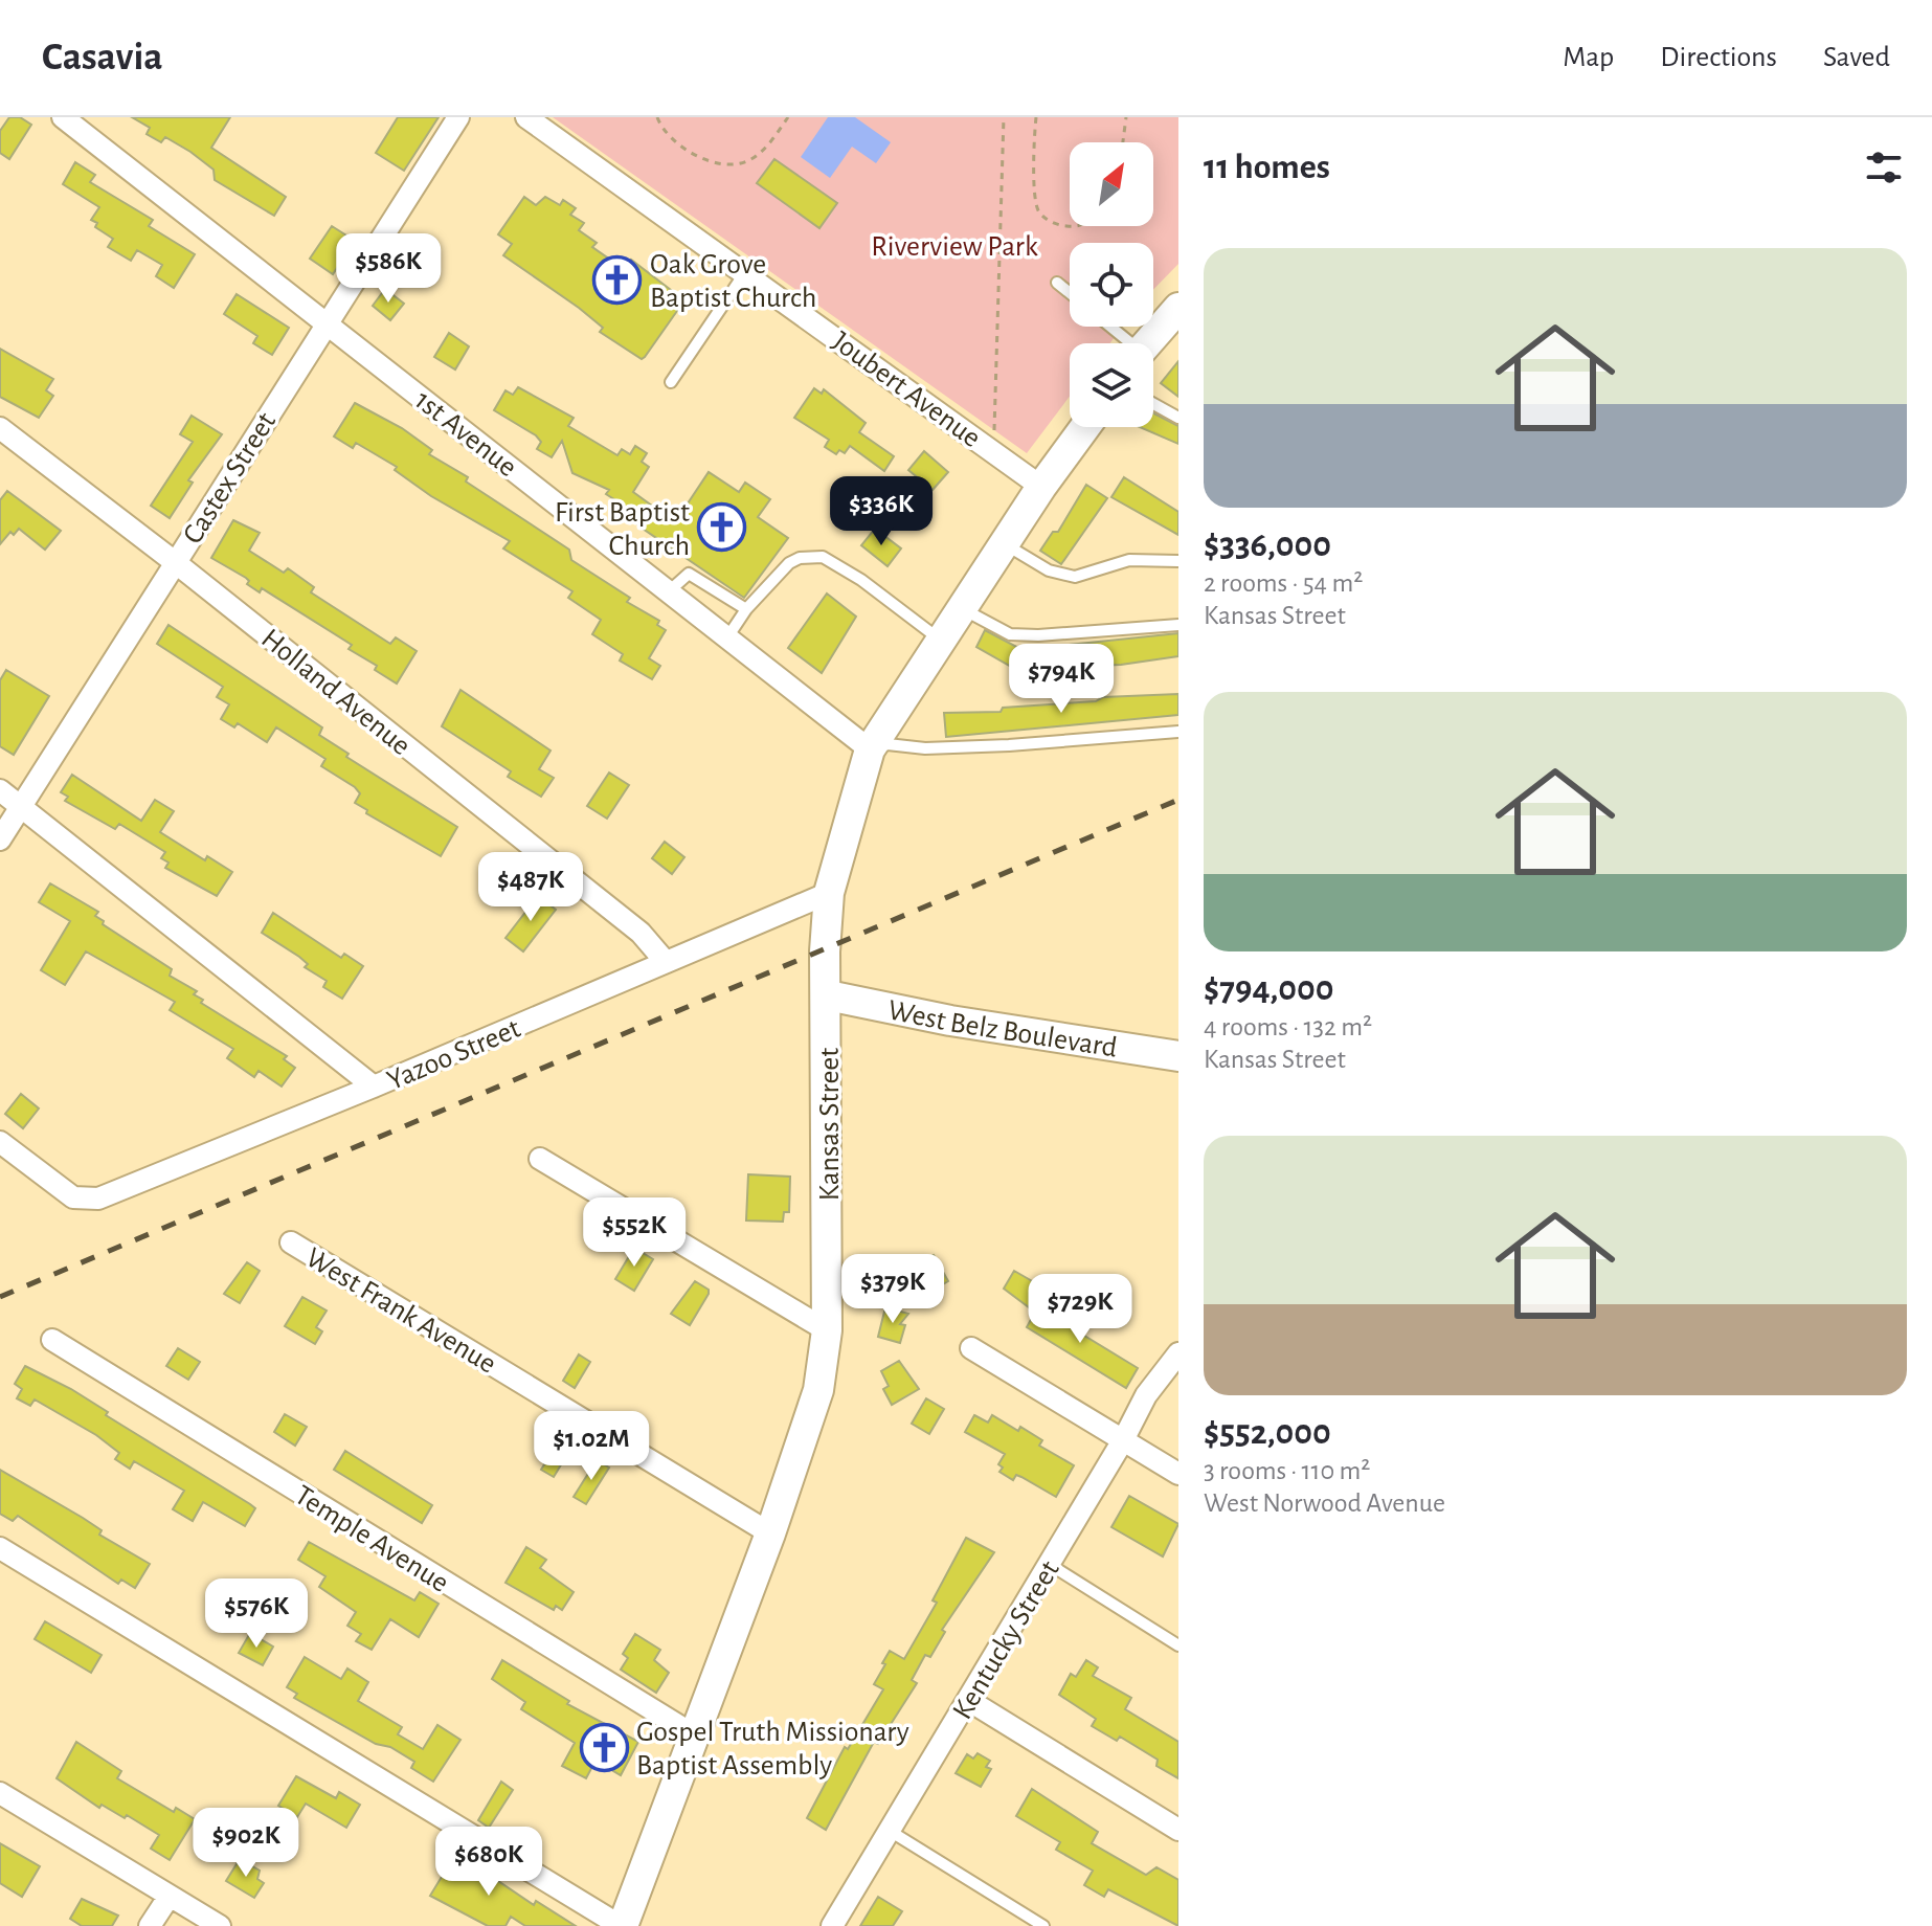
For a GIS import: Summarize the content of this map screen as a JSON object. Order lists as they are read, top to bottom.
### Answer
{
  "streets": {
    "street": [
      "Joubert Avenue",
      "1st Avenue",
      "Castex Street",
      "Holland Avenue",
      "West Belz Boulevard",
      "Yazoo Street",
      "Kansas Street",
      "West Frank Avenue",
      "Temple Avenue",
      "Kentucky Street"
    ]
  },
  "crossings": [
    ["Joubert Avenue", "Kansas Street"],
    ["1st Avenue", "Castex Street"],
    ["1st Avenue", "Kansas Street"],
    ["Castex Street", "Holland Avenue"],
    ["Holland Avenue", "Yazoo Street"],
    ["West Belz Boulevard", "Kansas Street"],
    ["Yazoo Street", "Kansas Street"],
    ["Kansas Street", "West Frank Avenue"],
    ["Kansas Street", "Temple Avenue"]
  ],
  "parks": ["Riverview Park"],
  "places": {
    "church": ["Oak Grove Baptist Church", "First Baptist Church", "Gospel Truth Missionary Baptist Assembly"]
  },
  "north": "top right",
  "page": {
    "header": "Casavia",
    "nav": ["Map", "Directions", "Saved"],
    "heading": "11 homes",
    "list": [
      {
        "name": "$336,000",
        "note": "2 rooms · 54 m² · Kansas Street"
      },
      {
        "name": "$794,000",
        "note": "4 rooms · 132 m² · Kansas Street"
      },
      {
        "name": "$552,000",
        "note": "3 rooms · 110 m² · West Norwood Avenue"
      }
    ],
    "price": [
      "$586K",
      "$336K",
      "$794K",
      "$487K",
      "$552K",
      "$379K",
      "$729K",
      "$1.02M",
      "$576K",
      "$902K",
      "$680K"
    ]
  }
}
